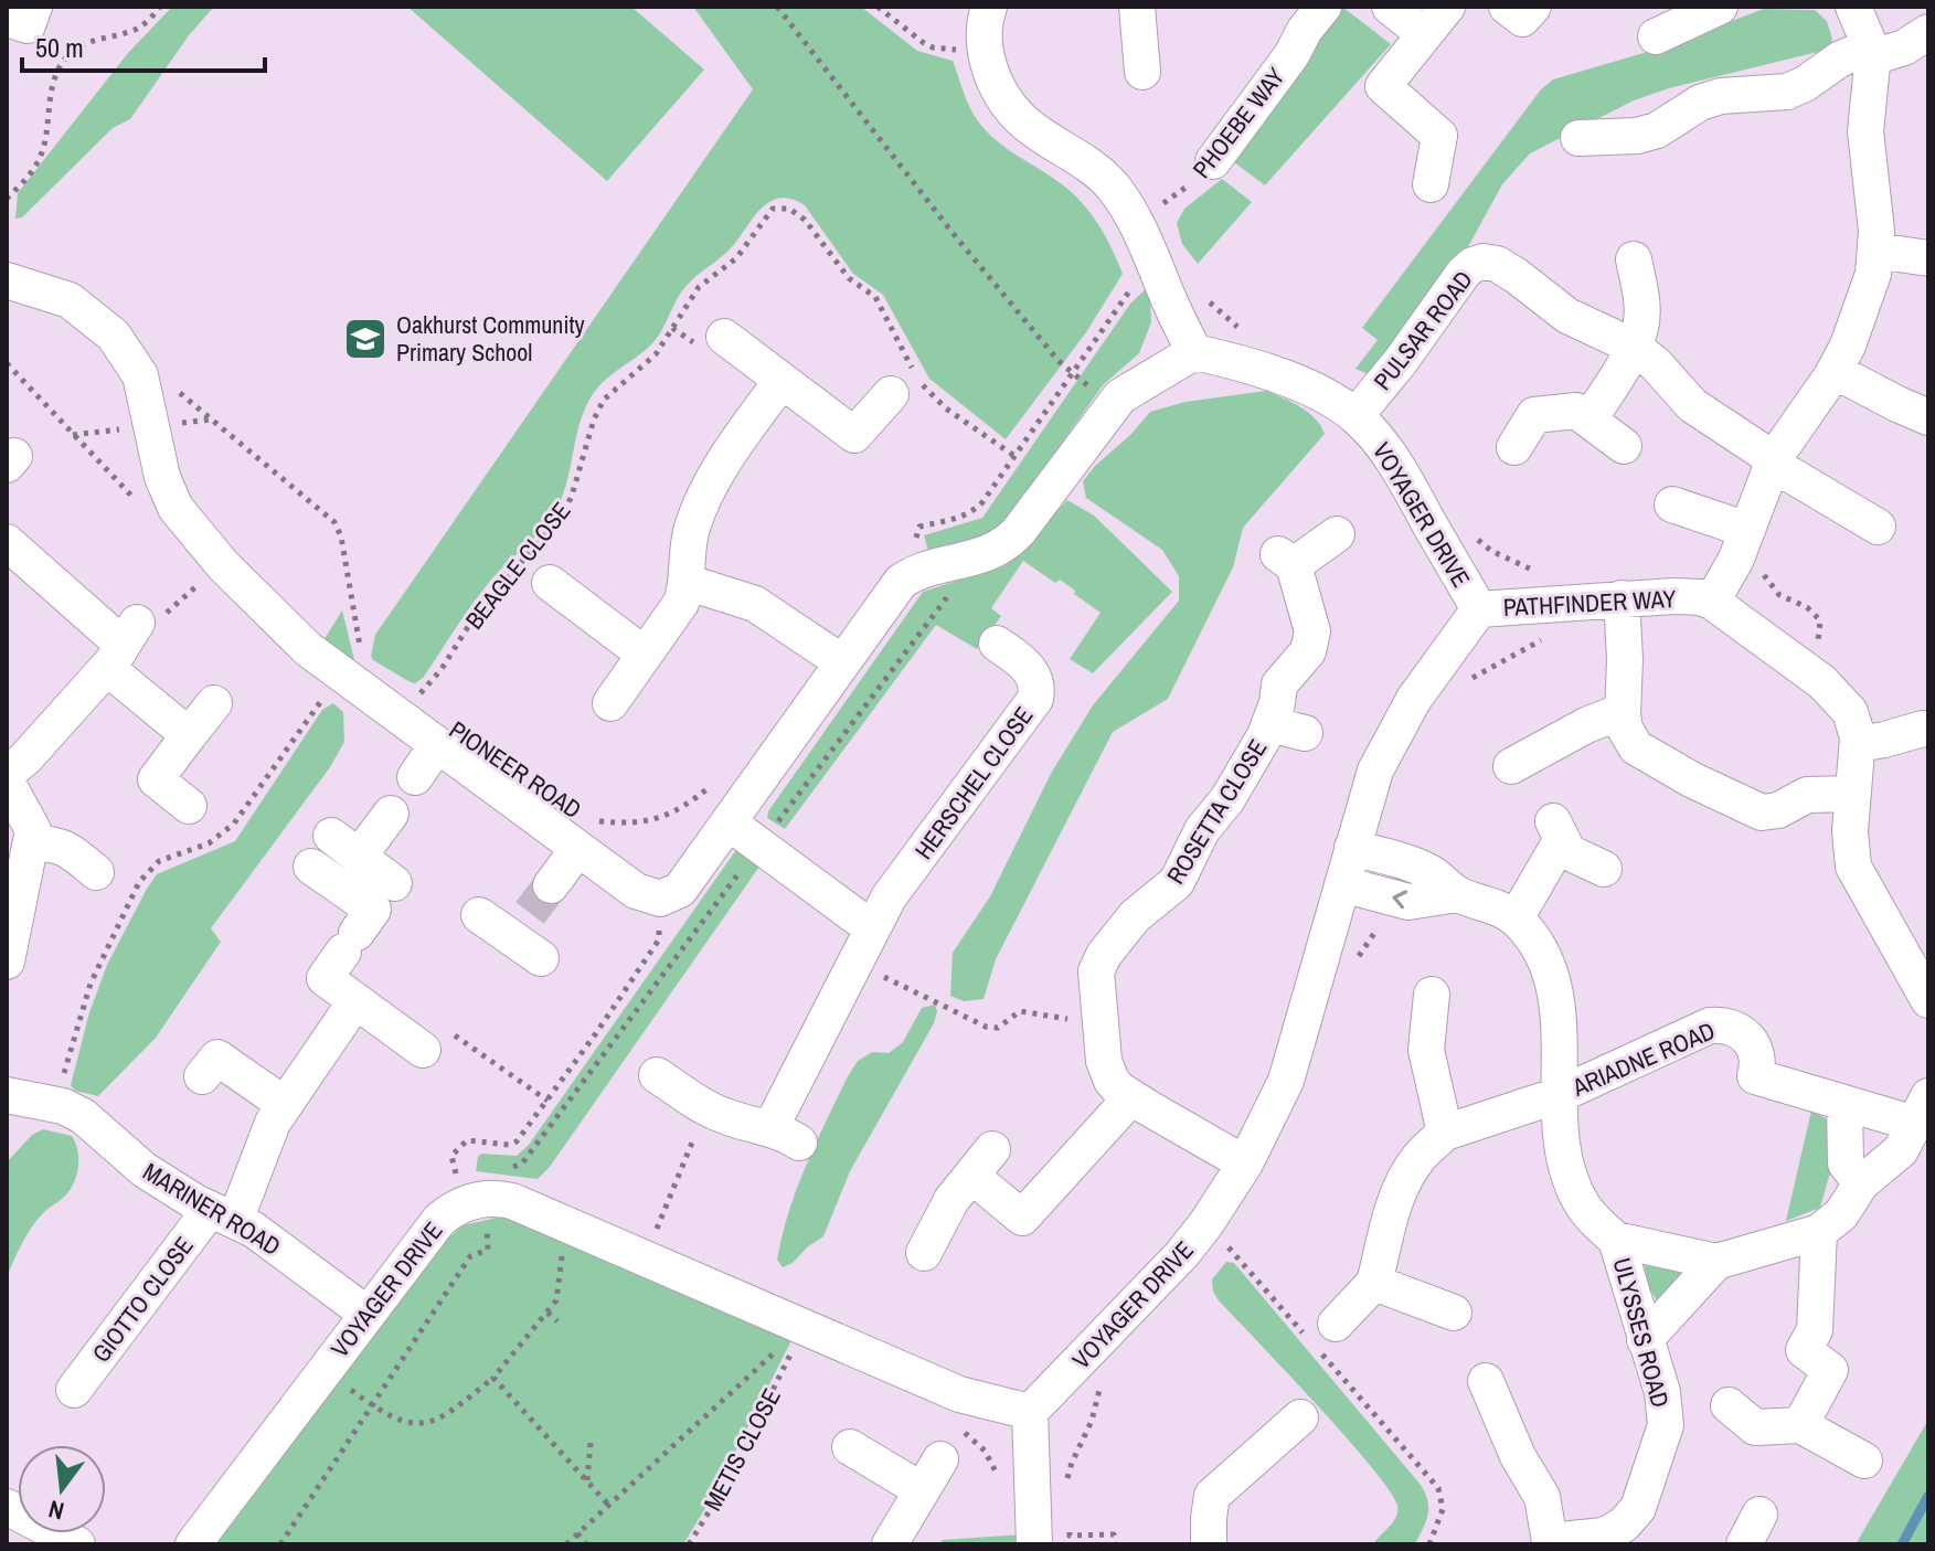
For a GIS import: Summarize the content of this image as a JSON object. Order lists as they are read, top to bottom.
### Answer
{
  "streets": {
    "street": [
      "PHOEBE WAY",
      "PULSAR ROAD",
      "VOYAGER DRIVE",
      "BEAGLE CLOSE",
      "PATHFINDER WAY",
      "PIONEER ROAD",
      "HERSCHEL CLOSE",
      "ROSETTA CLOSE",
      "ARIADNE ROAD",
      "MARINER ROAD",
      "GIOTTO CLOSE",
      "ULYSSES ROAD"
    ],
    "path": ["METIS CLOSE"]
  },
  "crossings": [
    ["PULSAR ROAD", "VOYAGER DRIVE"],
    ["PULSAR ROAD", "PATHFINDER WAY"],
    ["VOYAGER DRIVE", "PATHFINDER WAY"],
    ["VOYAGER DRIVE", "ROSETTA CLOSE"],
    ["VOYAGER DRIVE", "MARINER ROAD"],
    ["ARIADNE ROAD", "ULYSSES ROAD"],
    ["MARINER ROAD", "GIOTTO CLOSE"]
  ],
  "places": {
    "school or university": ["Oakhurst Community Primary School"]
  },
  "scale_bar": "50 m",
  "north": "bottom"
}
